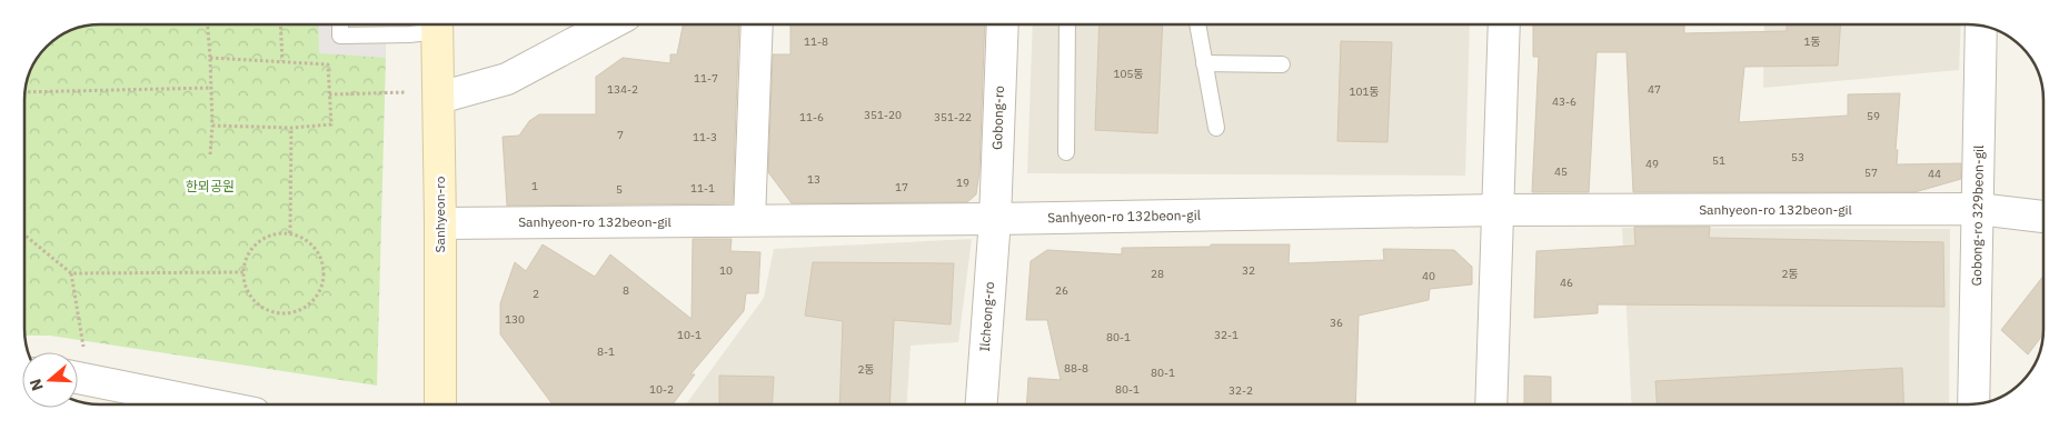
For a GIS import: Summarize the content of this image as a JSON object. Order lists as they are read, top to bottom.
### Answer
{
  "streets": {
    "main road": ["Sanhyeon-ro"],
    "street": [
      "Gobong-ro",
      "Sanhyeon-ro 132beon-gil",
      "Gobong-ro 329beon-gil",
      "Ilcheong-ro"
    ]
  },
  "crossings": [
    ["Gobong-ro", "Sanhyeon-ro 132beon-gil"],
    ["Gobong-ro", "Ilcheong-ro"],
    ["Sanhyeon-ro 132beon-gil", "Sanhyeon-ro"],
    ["Sanhyeon-ro 132beon-gil", "Gobong-ro 329beon-gil"],
    ["Sanhyeon-ro 132beon-gil", "Ilcheong-ro"]
  ],
  "parks": ["한뫼공원"],
  "house_numbers": [
    "11-8",
    "1동",
    "105동",
    "11-7",
    "134-2",
    "47",
    "101동",
    "43-6",
    "351-20",
    "59",
    "11-6",
    "351-22",
    "7",
    "11-3",
    "53",
    "51",
    "49",
    "45",
    "57",
    "44",
    "13",
    "19",
    "1",
    "17",
    "11-1",
    "5",
    "10",
    "32",
    "28",
    "2동",
    "40",
    "46",
    "8",
    "26",
    "2",
    "130",
    "36",
    "10-1",
    "32-1",
    "80-1",
    "8-1",
    "88-8",
    "2동",
    "80-1",
    "10-2",
    "80-1",
    "32-2"
  ],
  "north": "left"
}
